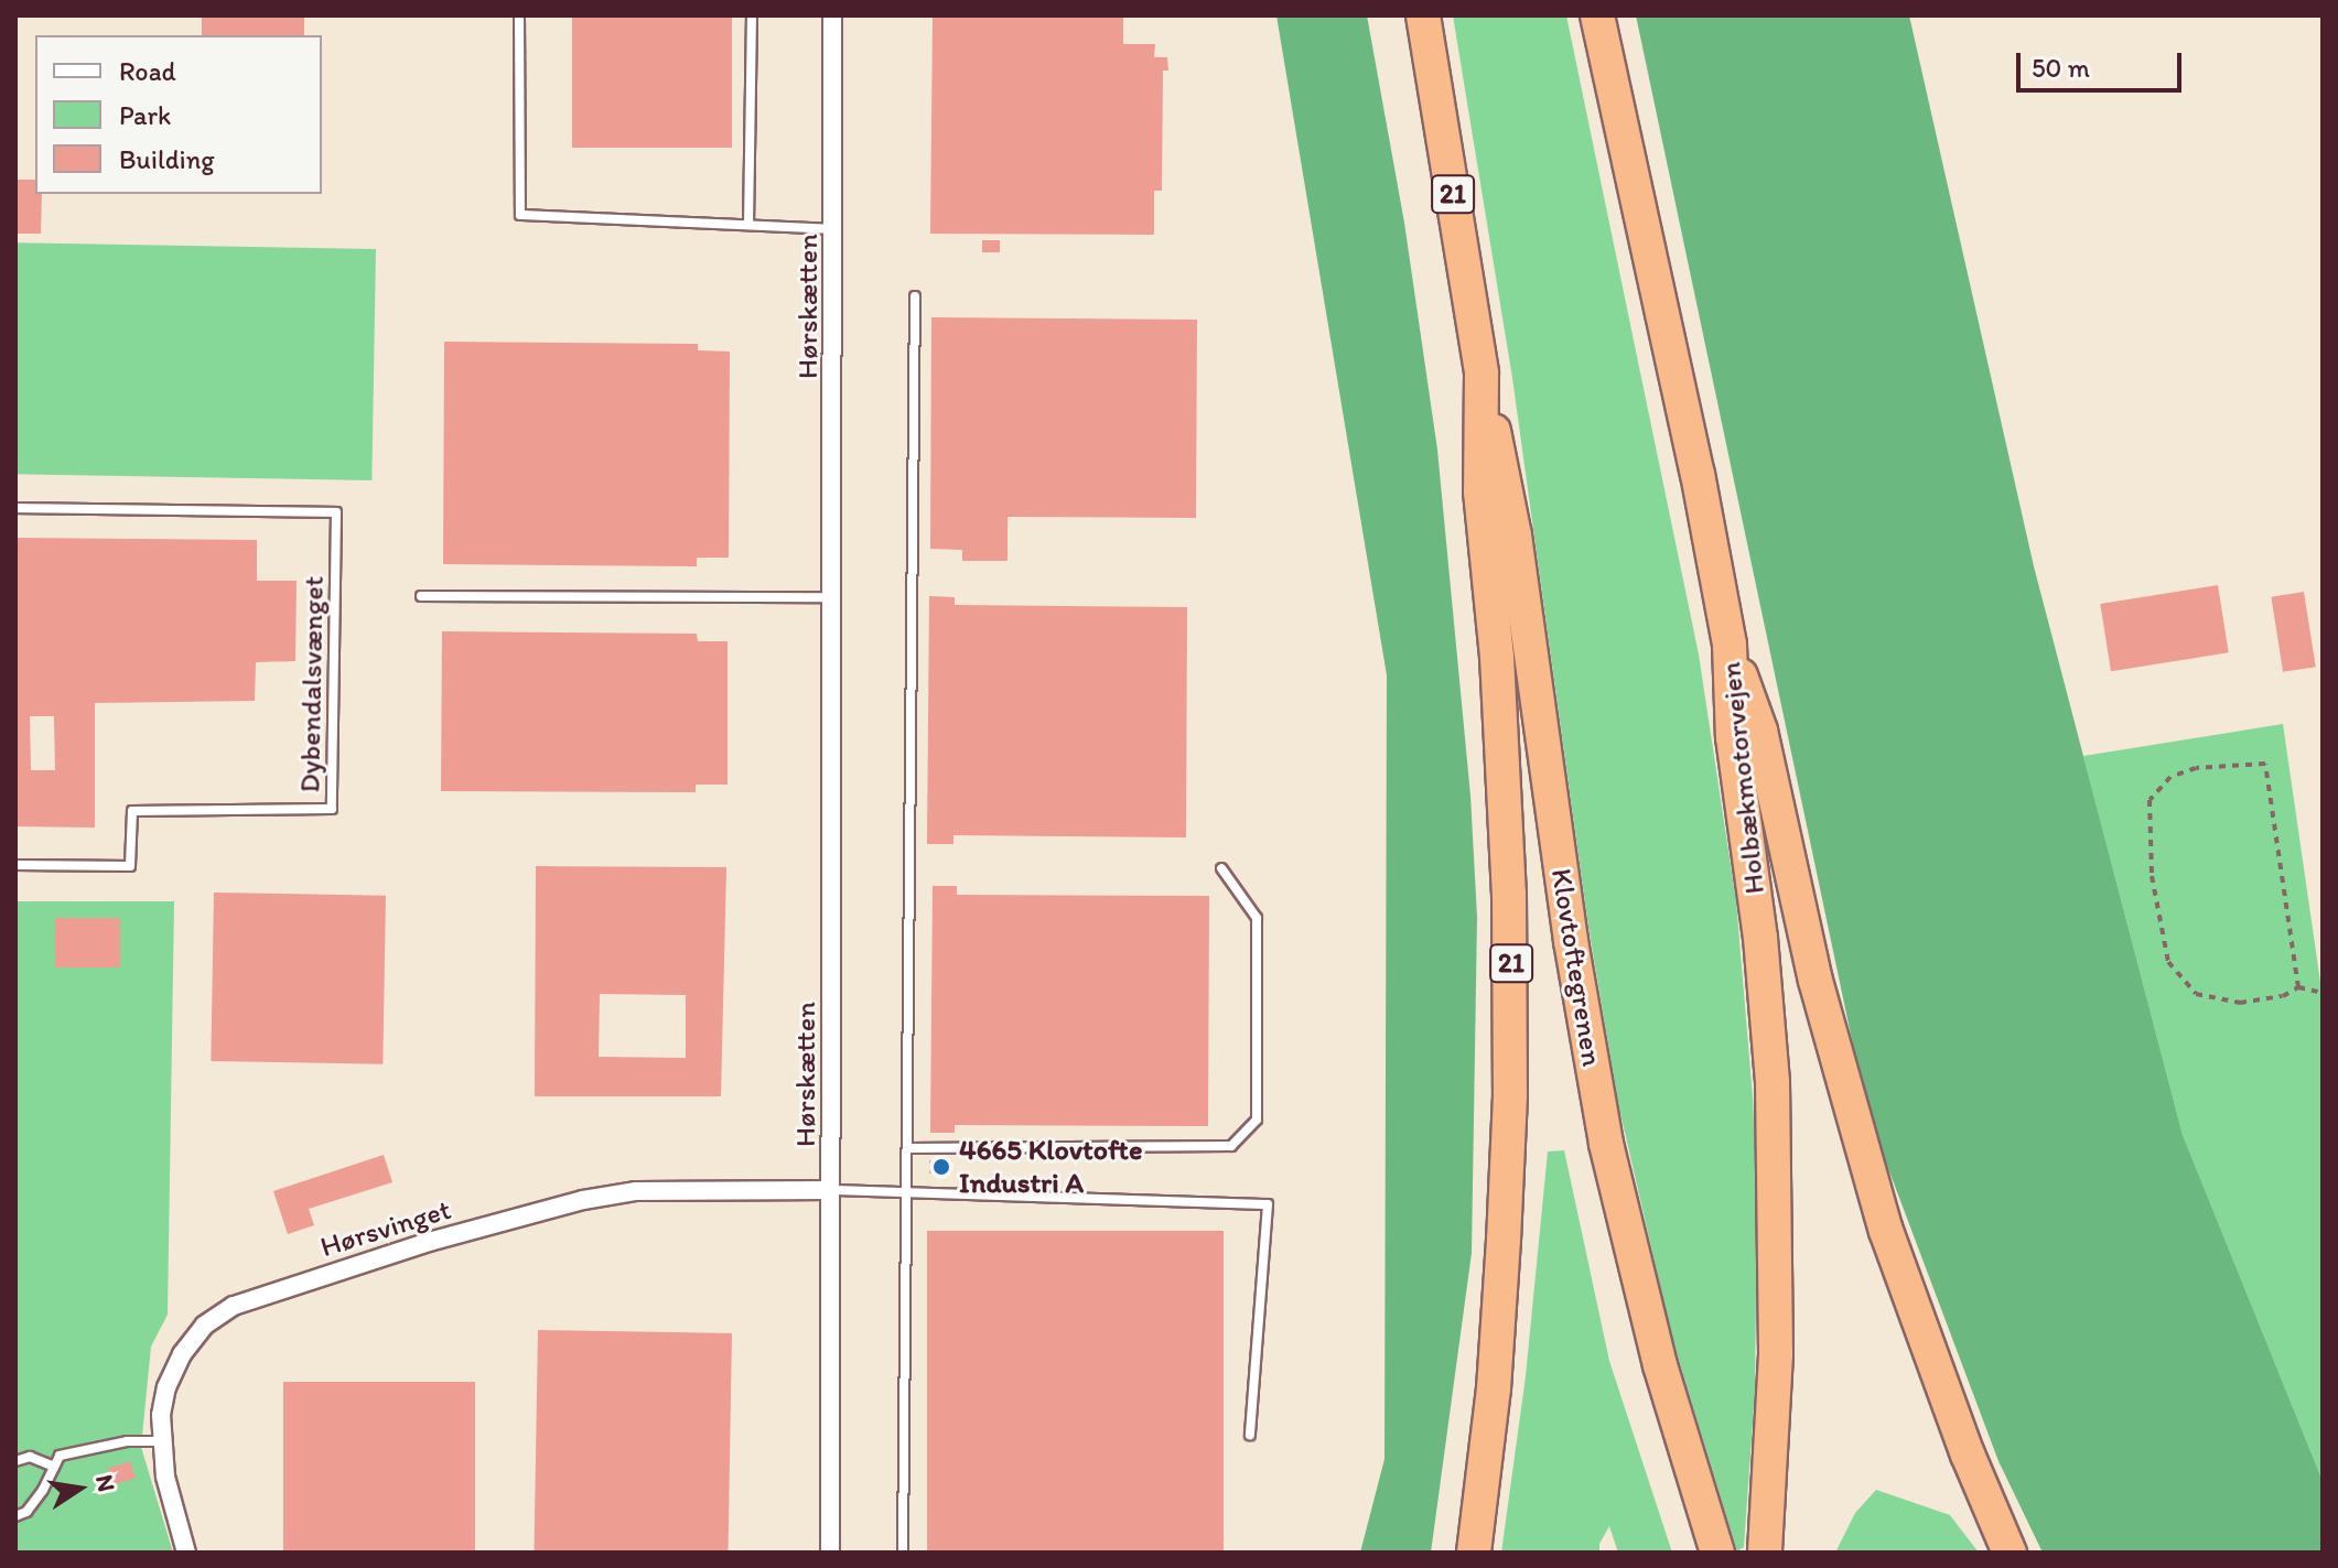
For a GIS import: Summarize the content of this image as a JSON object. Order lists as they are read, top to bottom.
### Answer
{
  "streets": {
    "highway": ["21", "Holbækmotorvejen", "Klovtoftegrenen"],
    "street": ["Hørskætten", "Hørsvinget"],
    "lane": ["Dybendalsvænget"]
  },
  "crossings": [
    ["21", "Klovtoftegrenen"],
    ["Hørskætten", "Hørsvinget"]
  ],
  "places": ["4665 Klovtofte Industri A"],
  "legend": ["Road", "Park", "Building"],
  "scale_bar": "50 m",
  "north": "right"
}
